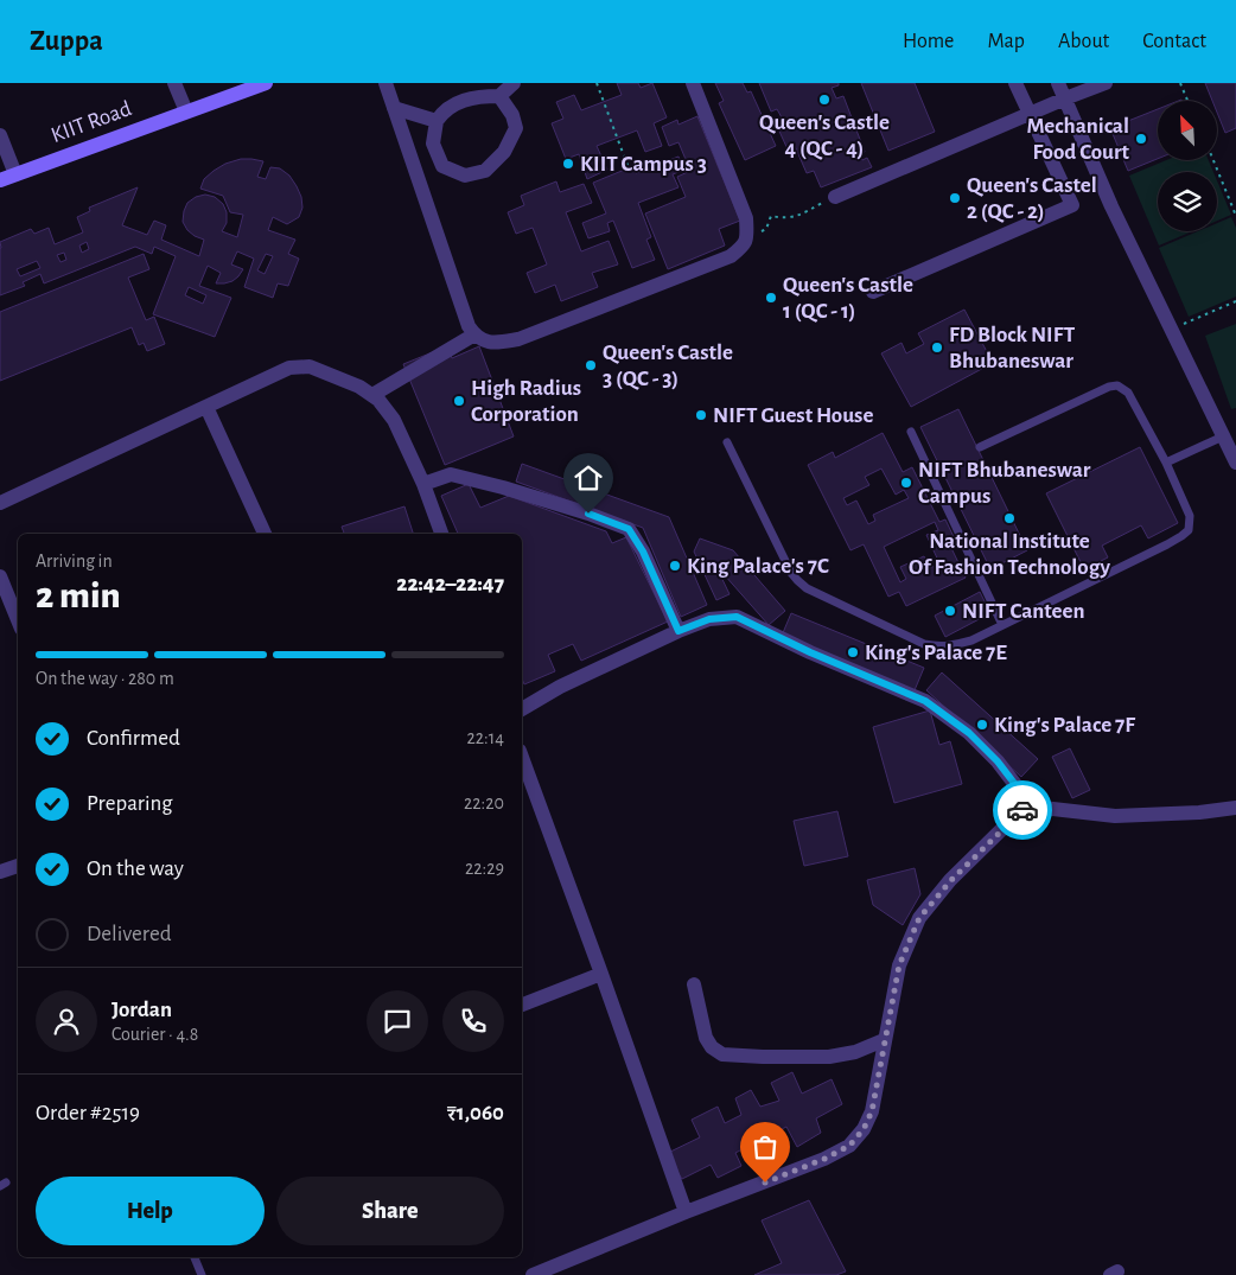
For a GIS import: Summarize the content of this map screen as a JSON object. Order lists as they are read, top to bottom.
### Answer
{
  "streets": {
    "main road": ["KIIT Road"]
  },
  "places": [
    "Queen's Castle 4 (QC - 4)",
    "Mechanical Food Court",
    "KIIT Campus 3",
    "Queen's Castel 2 (QC - 2)",
    "Queen's Castle 1 (QC - 1)",
    "FD Block NIFT Bhubaneswar",
    "Queen's Castle 3 (QC - 3)",
    "High Radius Corporation",
    "NIFT Guest House",
    "NIFT Bhubaneswar Campus",
    "National Institute Of Fashion Technology",
    "King Palace's 7C",
    "NIFT Canteen",
    "King's Palace 7E",
    "King's Palace 7F"
  ],
  "north": "top left",
  "page": {
    "header": "Zuppa",
    "nav": [
      "Home",
      "Map",
      "About",
      "Contact"
    ],
    "heading": ["2 min", "Arriving in", "22:42–22:47"],
    "panel": [
      "Jordan",
      "Courier · 4.8",
      "Order #2519",
      "₹1,060"
    ],
    "bar": "On the way · 280 m",
    "list": [
      ["Confirmed", "22:14"],
      ["Preparing", "22:20"],
      ["On the way", "22:29"],
      "Delivered"
    ],
    "buttons": ["Help", "Share"]
  }
}
